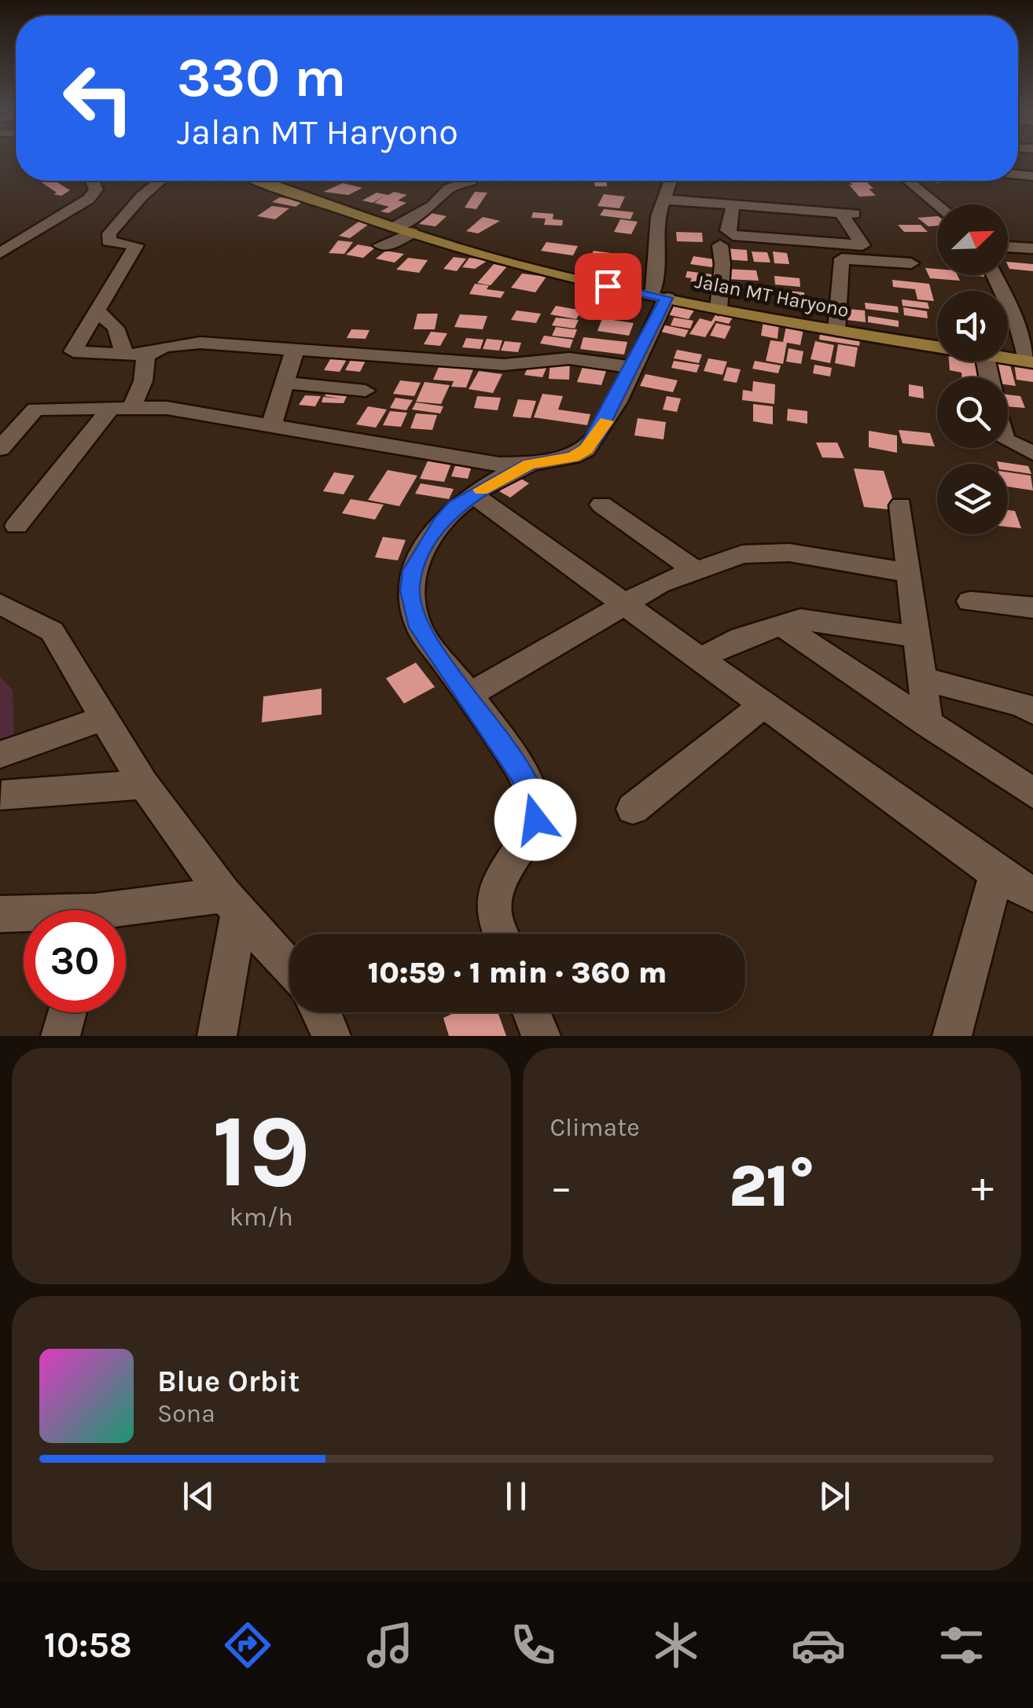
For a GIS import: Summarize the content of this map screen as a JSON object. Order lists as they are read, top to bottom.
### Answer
{
  "streets": {
    "main road": ["Jalan MT Haryono"]
  },
  "north": "top right",
  "page": {
    "turn": ["330 m", "Jalan MT Haryono"],
    "limit": "30",
    "trip": "10:59 · 1 min · 360 m",
    "tile": [
      ["19", "km/h"],
      "Climate"
    ],
    "heat": ["−", "21°", "+"],
    "song": ["Blue Orbit", "Sona"],
    "tabs": "10:58"
  }
}
